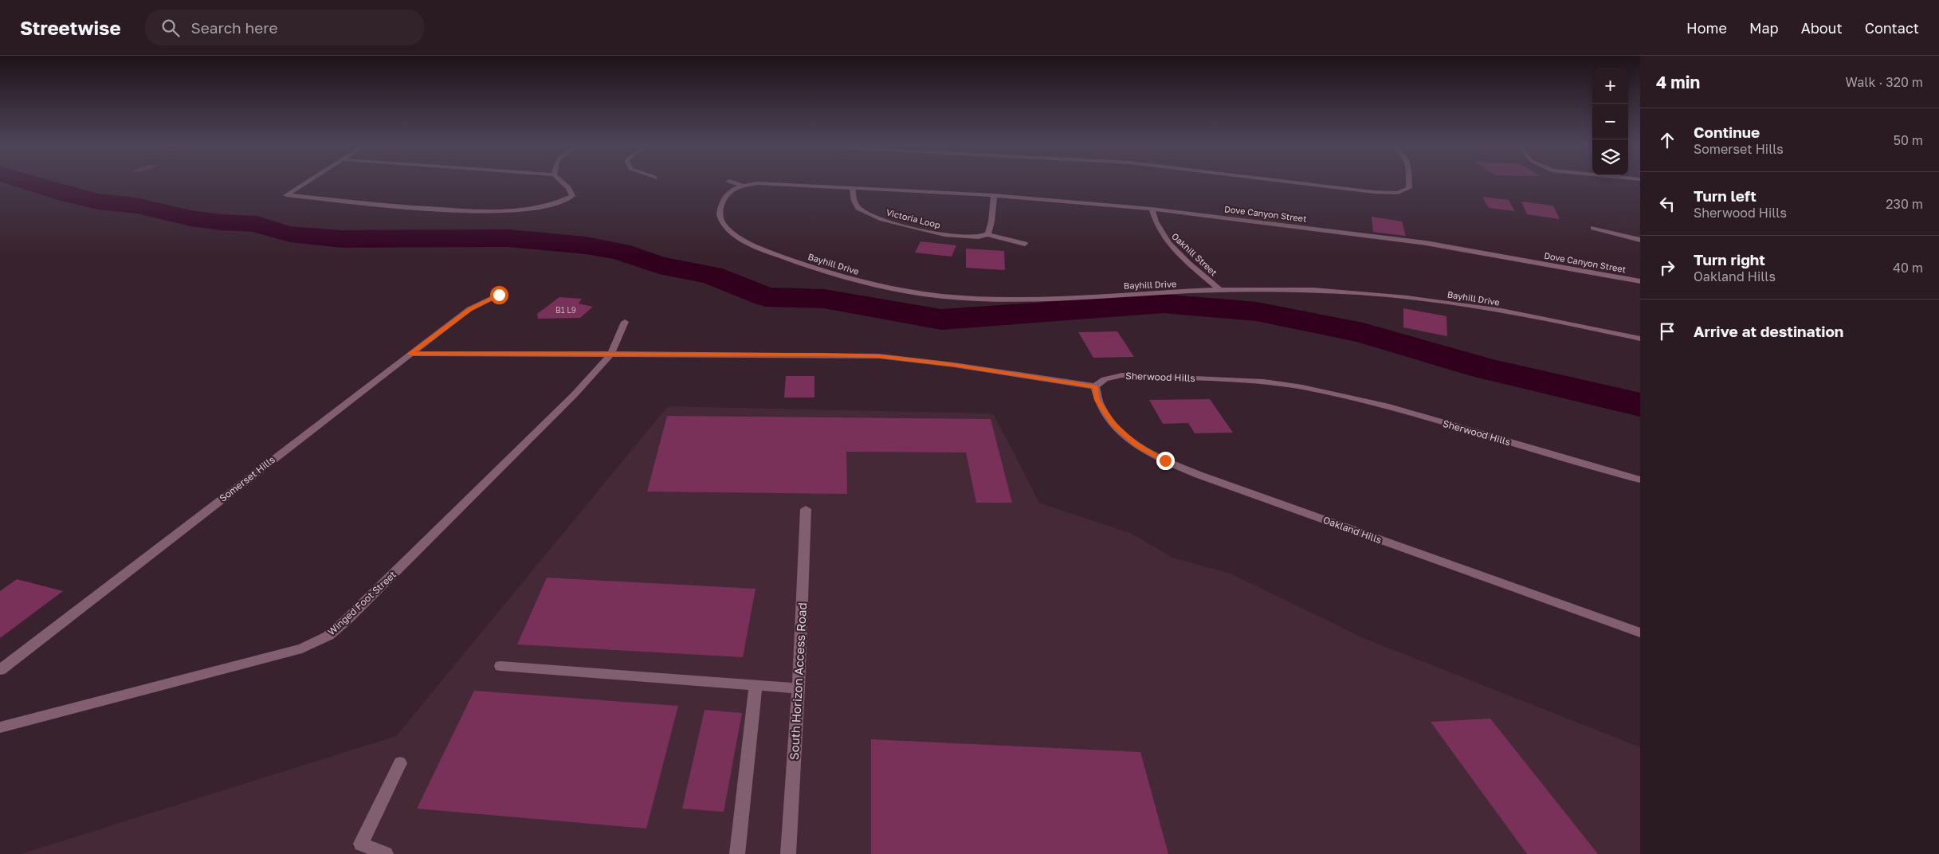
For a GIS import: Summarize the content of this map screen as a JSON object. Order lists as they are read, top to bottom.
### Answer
{
  "streets": {
    "street": [
      "Dove Canyon Street",
      "Victoria Loop",
      "Oakhill Street",
      "Bayhill Drive",
      "Sherwood Hills",
      "Somerset Hills",
      "Oakland Hills",
      "Winged Foot Street",
      "South Horizon Access Road"
    ]
  },
  "crossings": [
    ["Dove Canyon Street", "Victoria Loop"],
    ["Dove Canyon Street", "Oakhill Street"],
    ["Dove Canyon Street", "Bayhill Drive"],
    ["Oakhill Street", "Bayhill Drive"],
    ["Sherwood Hills", "Oakland Hills"]
  ],
  "house_numbers": ["B1 L9"],
  "page": {
    "header": "Streetwise",
    "search": "Search here",
    "nav": [
      "Home",
      "Map",
      "About",
      "Contact"
    ],
    "heading": ["4 min", "Walk · 320 m"],
    "map_buttons": ["+", "−"],
    "list": [
      ["Continue", "Somerset Hills", "50 m"],
      ["Turn left", "Sherwood Hills", "230 m"],
      ["Turn right", "Oakland Hills", "40 m"],
      "Arrive at destination"
    ]
  }
}
